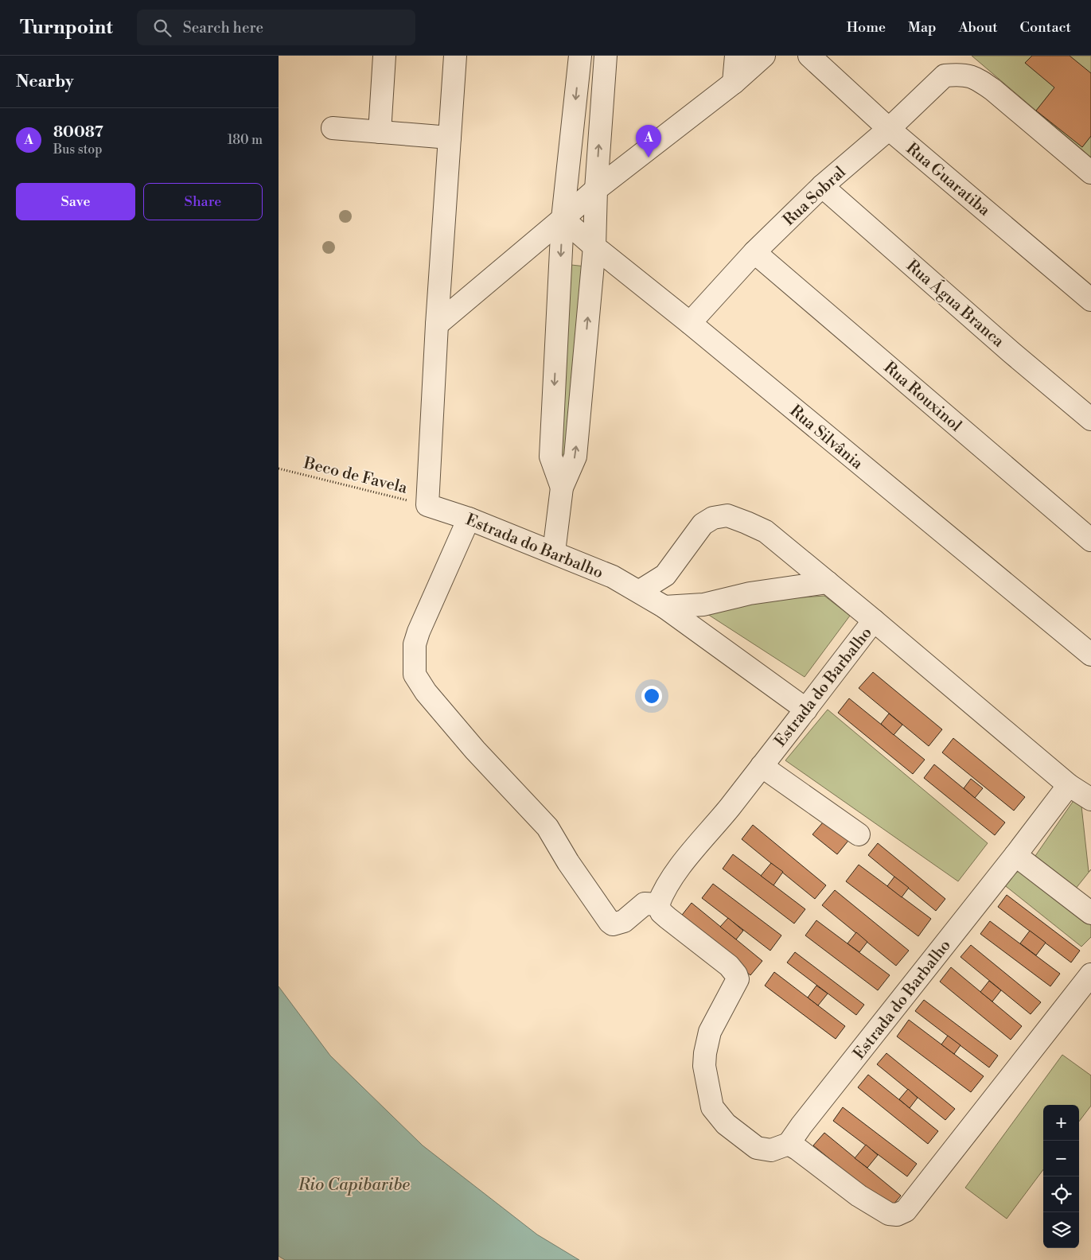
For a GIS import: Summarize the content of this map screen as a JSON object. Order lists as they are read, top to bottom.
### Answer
{
  "streets": {
    "street": [
      "Rua Guaratiba",
      "Rua Sobral",
      "Rua Água Branca",
      "Rua Rouxinol",
      "Rua Silvânia",
      "Estrada do Barbalho"
    ],
    "path": ["Beco de Favela"]
  },
  "crossings": [
    ["Rua Guaratiba", "Rua Sobral"],
    ["Rua Sobral", "Rua Água Branca"],
    ["Rua Sobral", "Rua Rouxinol"],
    ["Rua Sobral", "Rua Silvânia"],
    ["Beco de Favela", "Estrada do Barbalho"]
  ],
  "water": ["Rio Capibaribe"],
  "page": {
    "header": "Turnpoint",
    "search": "Search here",
    "nav": [
      "Home",
      "Map",
      "About",
      "Contact"
    ],
    "heading": "Nearby",
    "list": [
      {
        "mark": "A",
        "name": "80087",
        "note": "Bus stop",
        "value": "180 m"
      }
    ],
    "pins": "A",
    "buttons": ["Save", "Share"],
    "map_buttons": ["+", "−"]
  }
}
